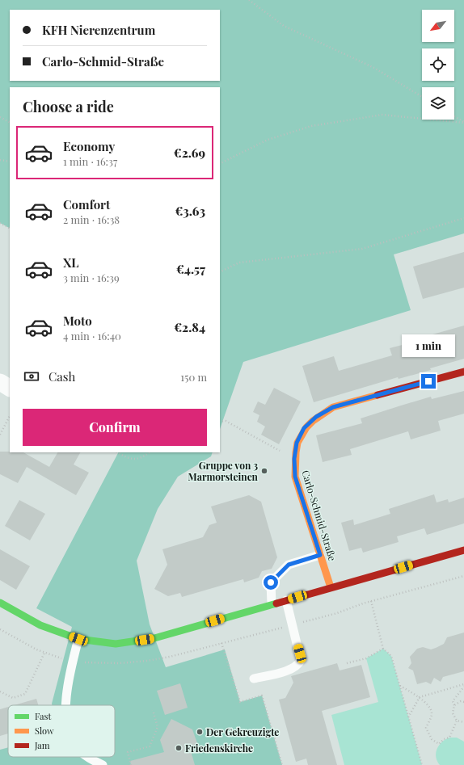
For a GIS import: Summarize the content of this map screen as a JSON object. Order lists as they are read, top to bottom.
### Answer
{
  "streets": {
    "street": ["Carlo-Schmid-Straße"]
  },
  "places": ["Gruppe von 3 Marmorsteinen", "Der Gekreuzigte", "Friedenskirche"],
  "legend": ["Fast", "Slow", "Jam"],
  "north": "bottom left",
  "page": {
    "banner": ["KFH Nierenzentrum", "Carlo-Schmid-Straße"],
    "heading": "Choose a ride",
    "list": [
      {
        "name": "Economy",
        "note": "1 min · 16:37",
        "value": "€2.69"
      },
      {
        "name": "Comfort",
        "note": "2 min · 16:38",
        "value": "€3.63"
      },
      {
        "name": "XL",
        "note": "3 min · 16:39",
        "value": "€4.57"
      },
      {
        "name": "Moto",
        "note": "4 min · 16:40",
        "value": "€2.84"
      }
    ],
    "bubble": "1 min",
    "pay": ["Cash", "150 m"],
    "buttons": "Confirm"
  }
}
